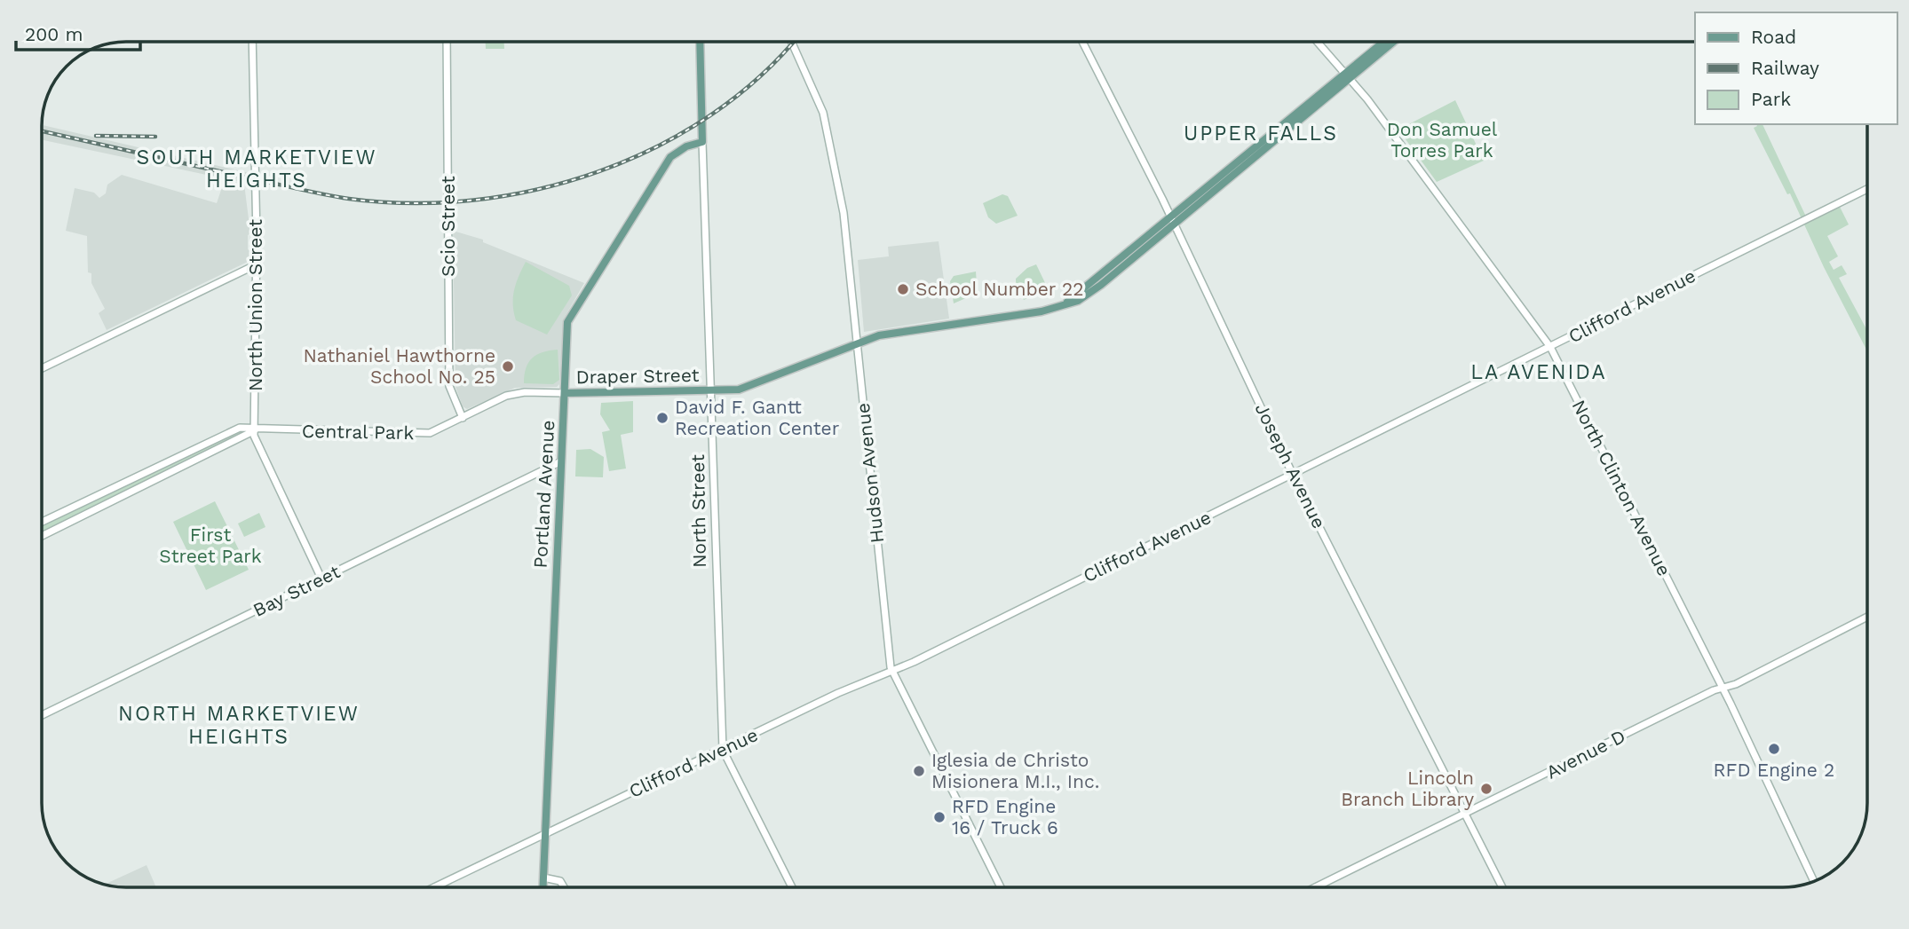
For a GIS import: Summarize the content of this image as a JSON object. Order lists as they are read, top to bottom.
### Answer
{
  "streets": {
    "main road": [
      "Scio Street",
      "North Union Street",
      "Clifford Avenue",
      "Draper Street",
      "Central Park",
      "Joseph Avenue",
      "Hudson Avenue",
      "North Clinton Avenue",
      "Portland Avenue",
      "North Street",
      "Bay Street",
      "Avenue D"
    ]
  },
  "crossings": [
    ["Scio Street", "Central Park"],
    ["North Union Street", "Central Park"],
    ["North Union Street", "Bay Street"],
    ["Clifford Avenue", "Joseph Avenue"],
    ["Clifford Avenue", "Hudson Avenue"],
    ["Clifford Avenue", "North Clinton Avenue"],
    ["Clifford Avenue", "Portland Avenue"],
    ["Clifford Avenue", "North Street"],
    ["Draper Street", "Central Park"],
    ["Draper Street", "Joseph Avenue"],
    ["Draper Street", "Hudson Avenue"],
    ["Draper Street", "Portland Avenue"],
    ["Draper Street", "North Street"],
    ["Central Park", "Portland Avenue"],
    ["Joseph Avenue", "Avenue D"],
    ["North Clinton Avenue", "Avenue D"],
    ["Portland Avenue", "North Street"],
    ["Portland Avenue", "Bay Street"]
  ],
  "districts": [
    "UPPER FALLS",
    "SOUTH MARKETVIEW HEIGHTS",
    "LA AVENIDA",
    "NORTH MARKETVIEW HEIGHTS"
  ],
  "parks": ["Don Samuel Torres Park", "First Street Park"],
  "places": [
    "School Number 22",
    "Nathaniel Hawthorne School No. 25",
    "David F. Gantt Recreation Center",
    "RFD Engine 2",
    "Iglesia de Christo Misionera M.I., Inc.",
    "Lincoln Branch Library",
    "RFD Engine 16 / Truck 6"
  ],
  "legend": ["Road", "Railway", "Park"],
  "scale_bar": "200 m"
}
